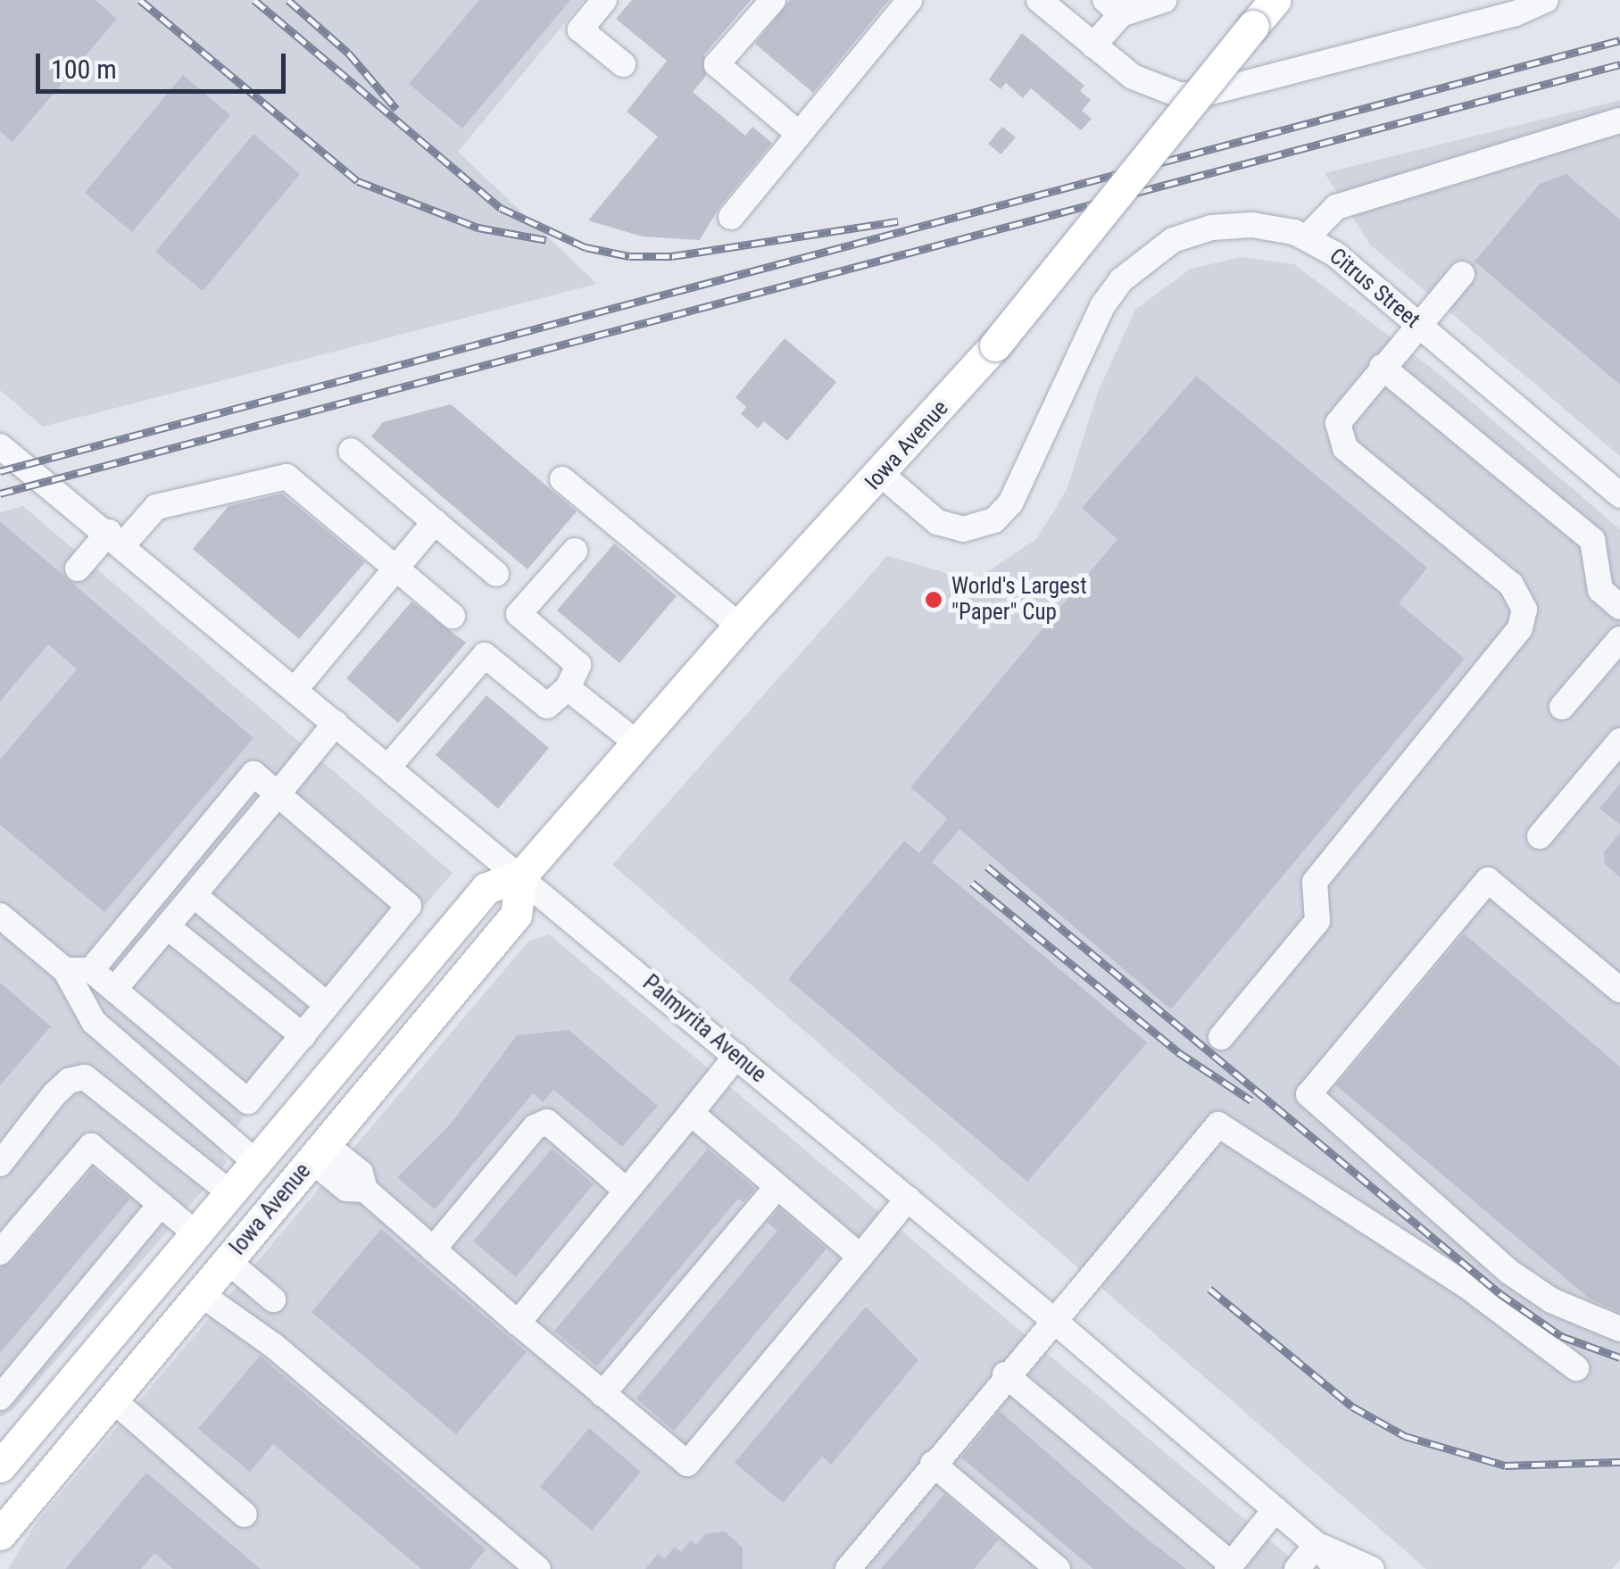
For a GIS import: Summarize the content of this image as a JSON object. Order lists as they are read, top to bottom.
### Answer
{
  "streets": {
    "main road": ["Iowa Avenue"],
    "street": ["Citrus Street", "Palmyrita Avenue"]
  },
  "crossings": [
    ["Citrus Street", "Iowa Avenue"],
    ["Iowa Avenue", "Palmyrita Avenue"]
  ],
  "places": ["World's Largest \"Paper\" Cup"],
  "scale_bar": "100 m"
}
